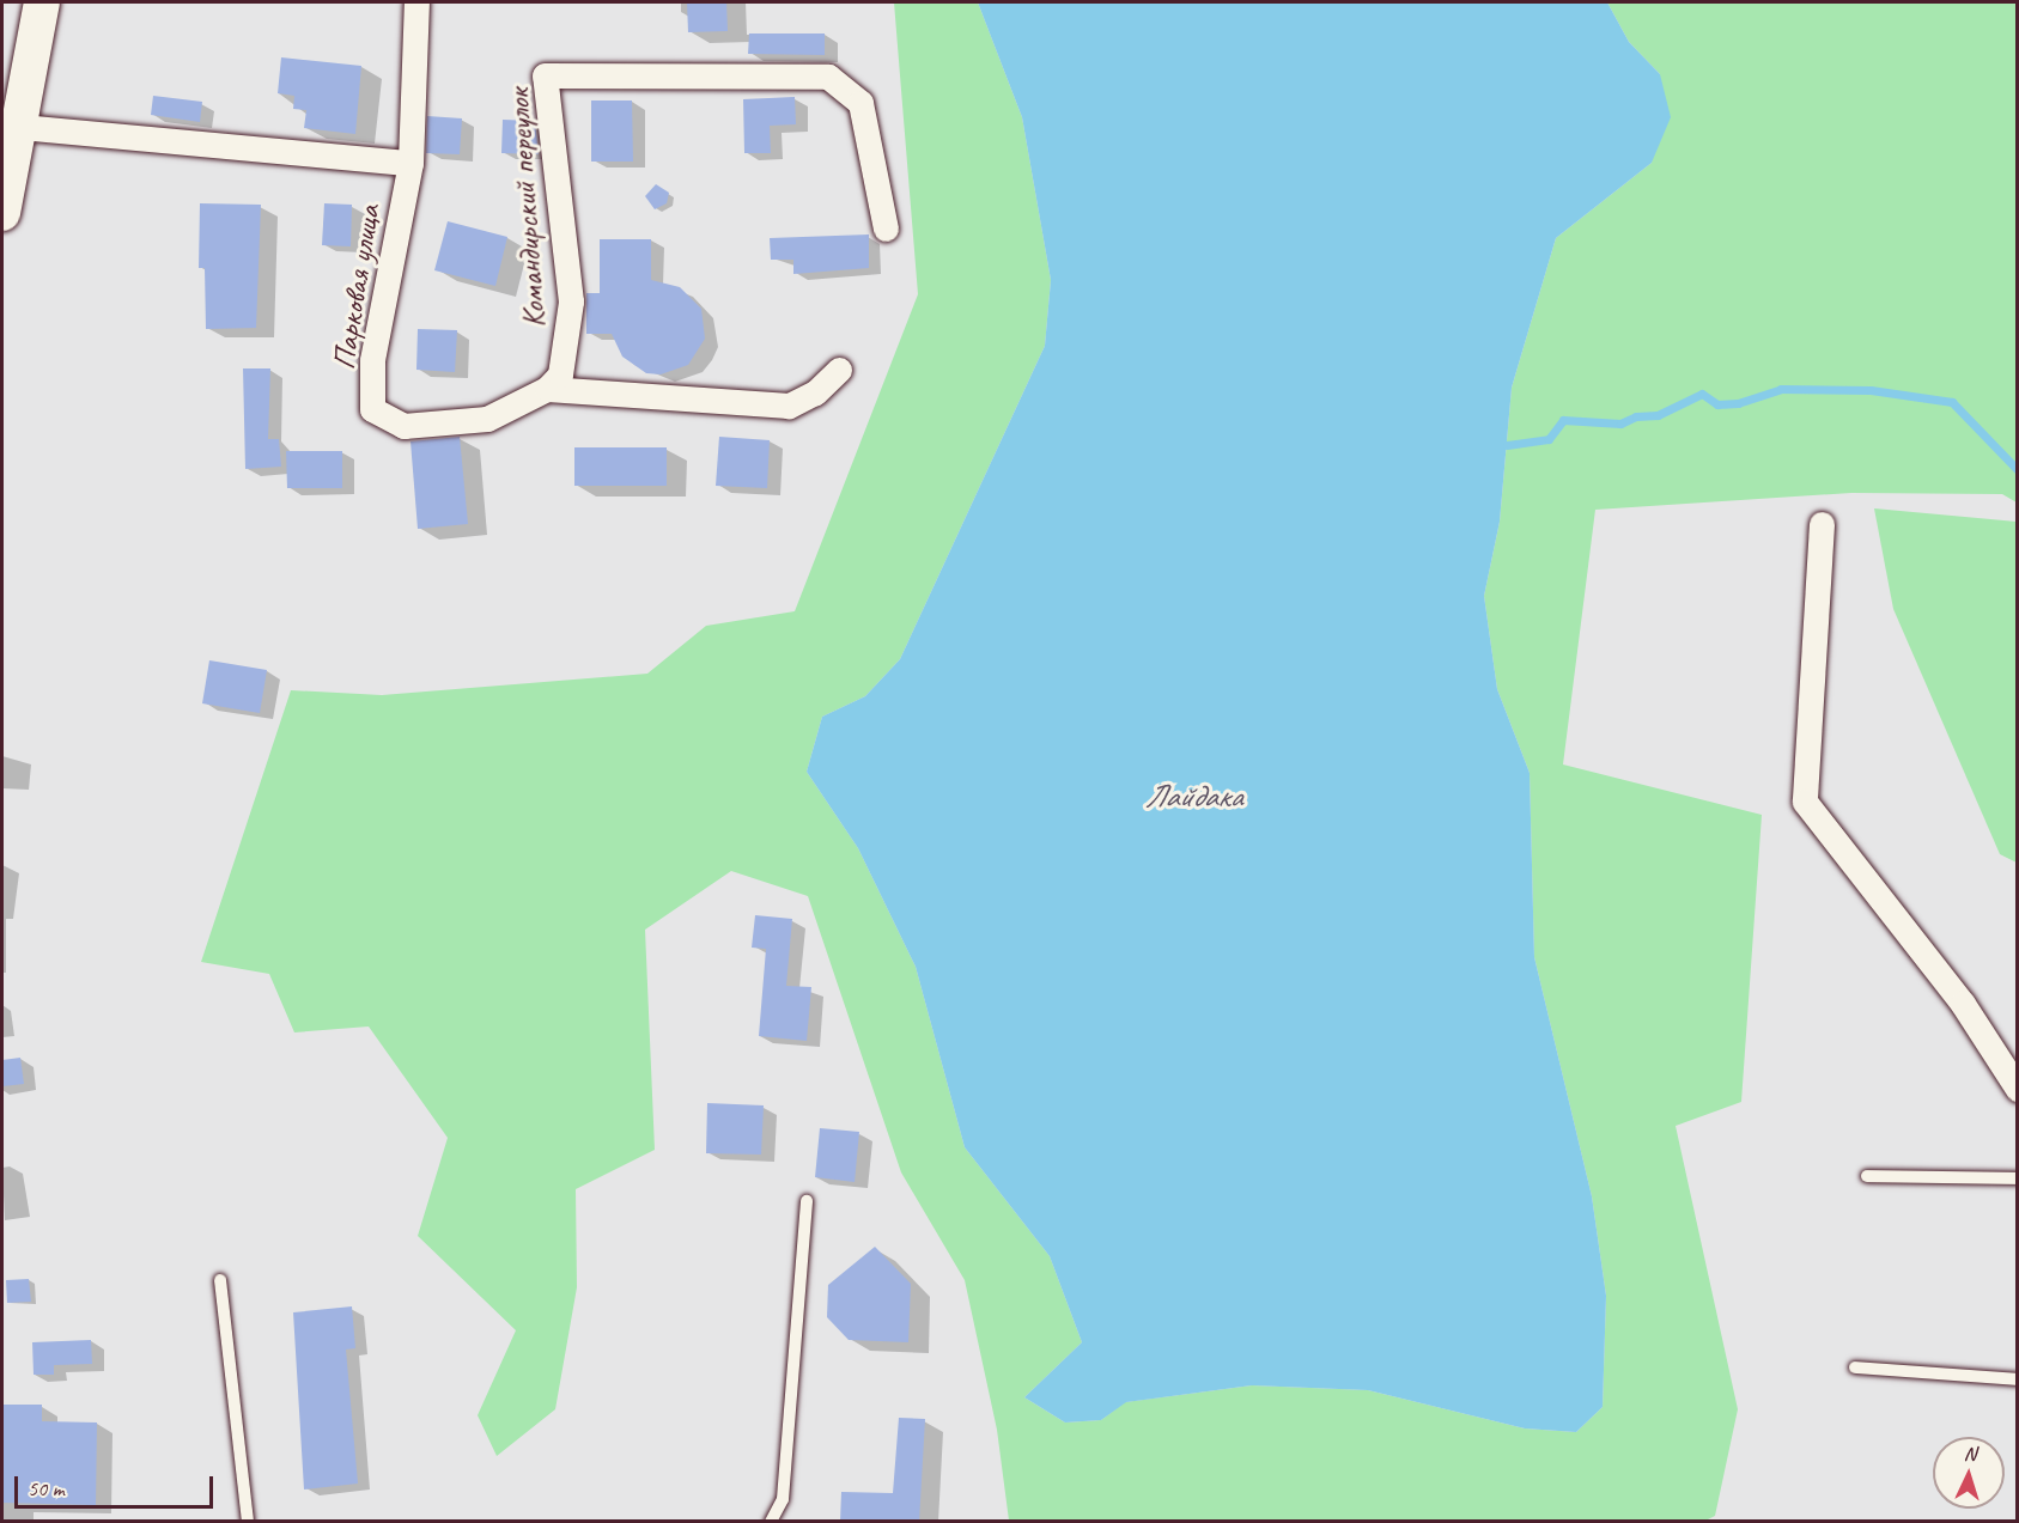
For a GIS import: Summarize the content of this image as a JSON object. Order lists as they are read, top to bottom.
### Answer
{
  "streets": {
    "street": ["Командирский переулок", "Парковая улица"]
  },
  "crossings": [
    ["Командирский переулок", "Парковая улица"]
  ],
  "water": ["Лайдака"],
  "scale_bar": "50 m",
  "north": "top"
}
